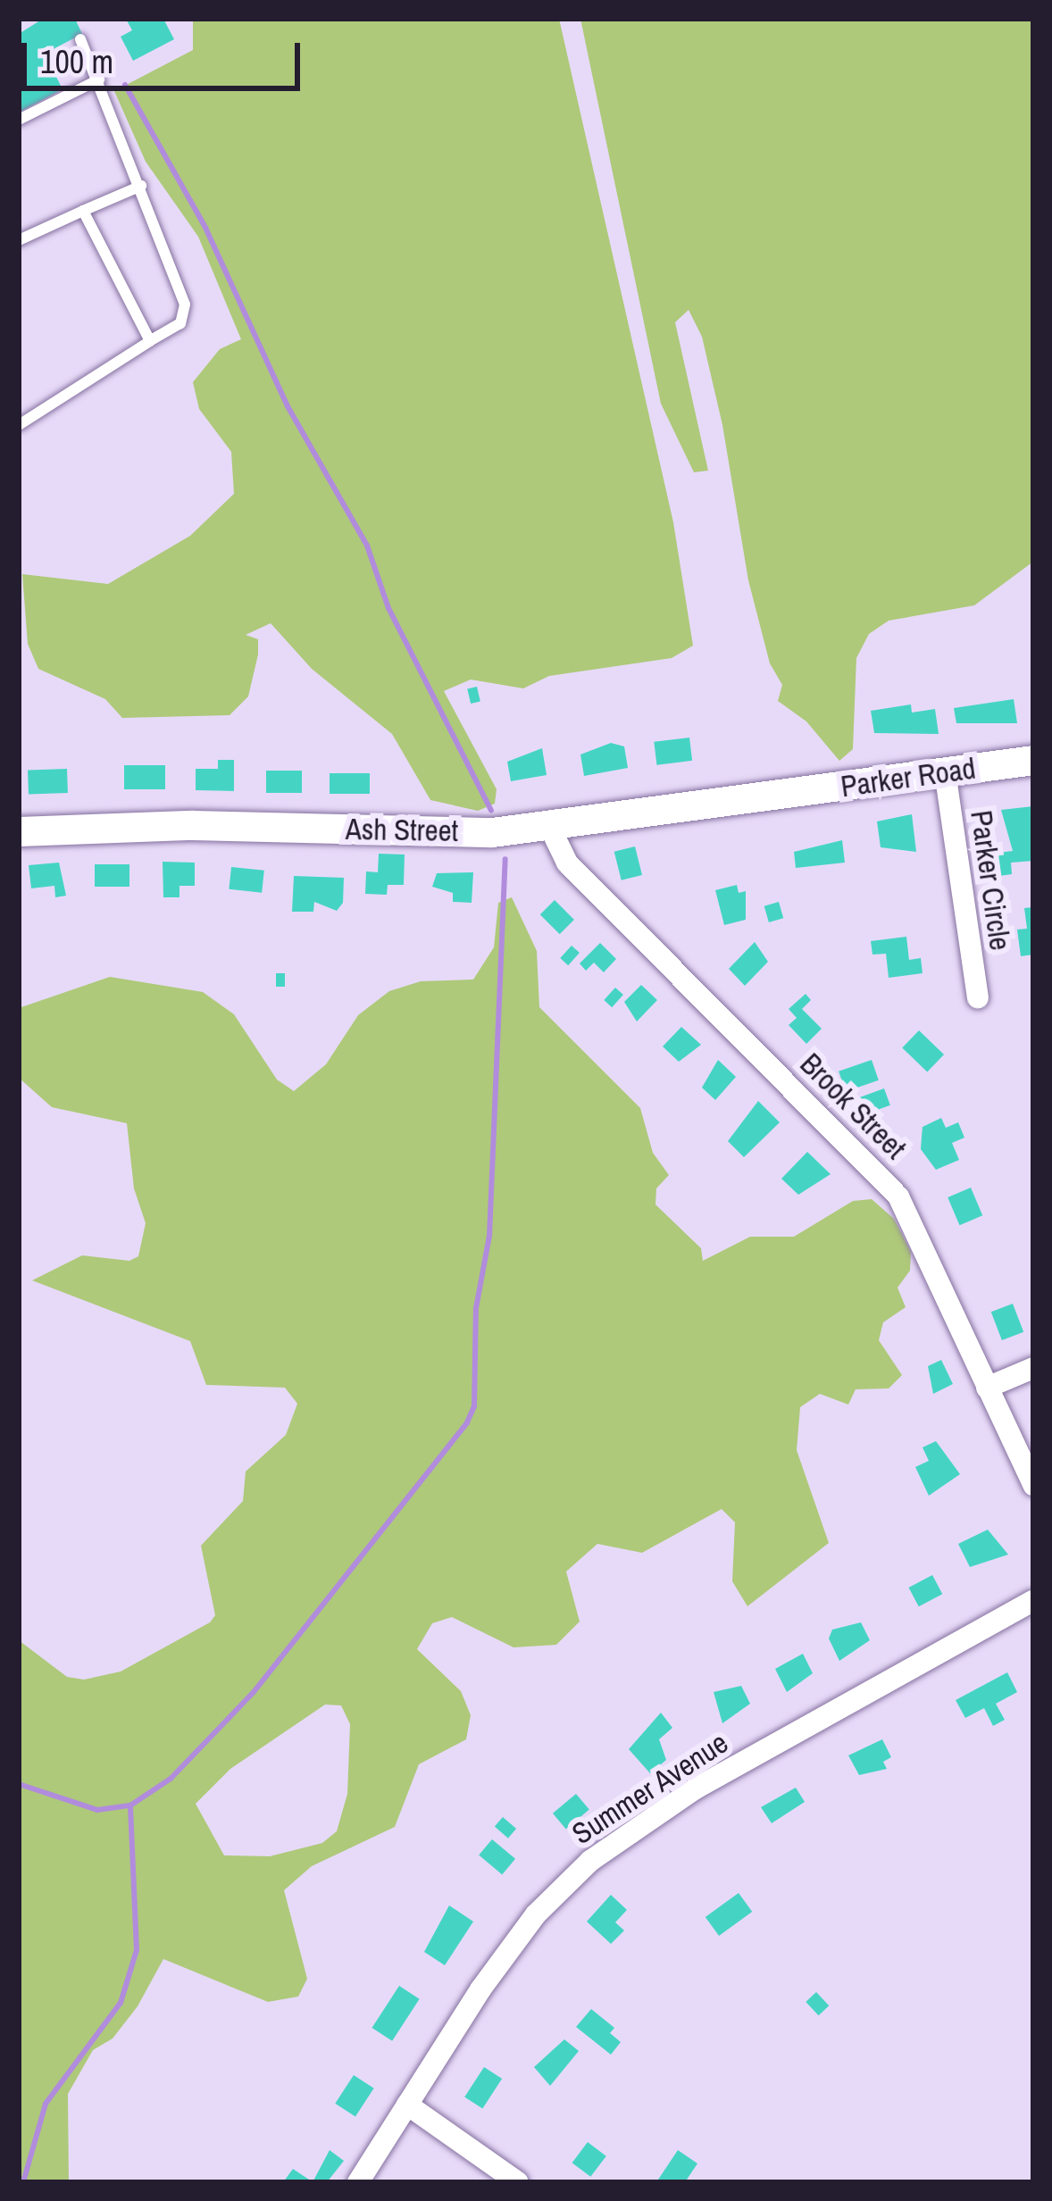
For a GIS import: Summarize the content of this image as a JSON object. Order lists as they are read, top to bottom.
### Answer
{
  "streets": {
    "street": [
      "Parker Road",
      "Ash Street",
      "Parker Circle",
      "Brook Street",
      "Summer Avenue"
    ]
  },
  "crossings": [
    ["Parker Road", "Ash Street"],
    ["Parker Road", "Parker Circle"],
    ["Ash Street", "Brook Street"]
  ],
  "scale_bar": "100 m"
}
